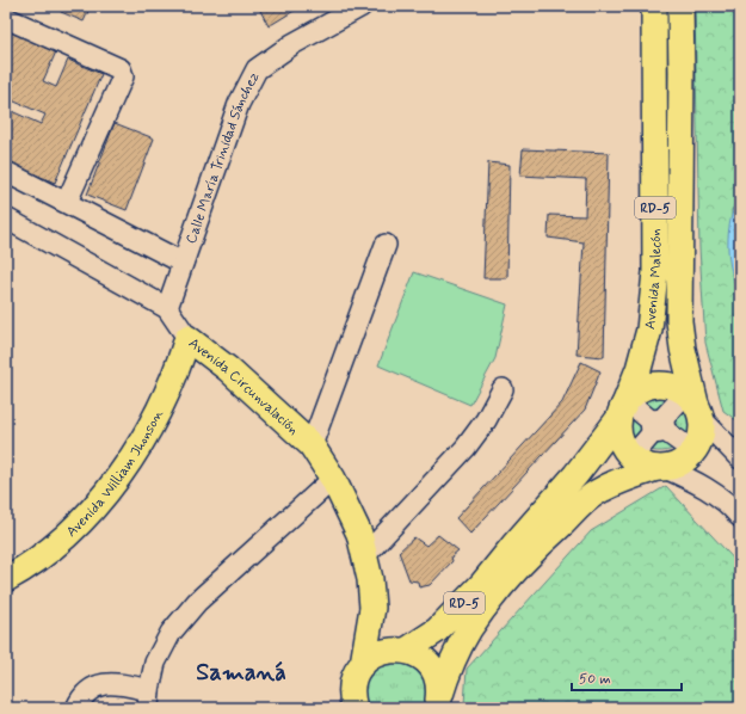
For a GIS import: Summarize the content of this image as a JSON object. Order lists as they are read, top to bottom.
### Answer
{
  "streets": {
    "main road": [
      "RD-5",
      "Avenida Malecón",
      "Avenida Circunvalación",
      "Avenida William Jhonson"
    ],
    "street": ["Calle María Trinidad Sánchez"]
  },
  "crossings": [
    ["Calle María Trinidad Sánchez", "Avenida Circunvalación"],
    ["RD-5", "Avenida Malecón"],
    ["RD-5", "Avenida Circunvalación"],
    ["Avenida Circunvalación", "Avenida William Jhonson"]
  ],
  "districts": ["Samaná"],
  "scale_bar": "50 m"
}
